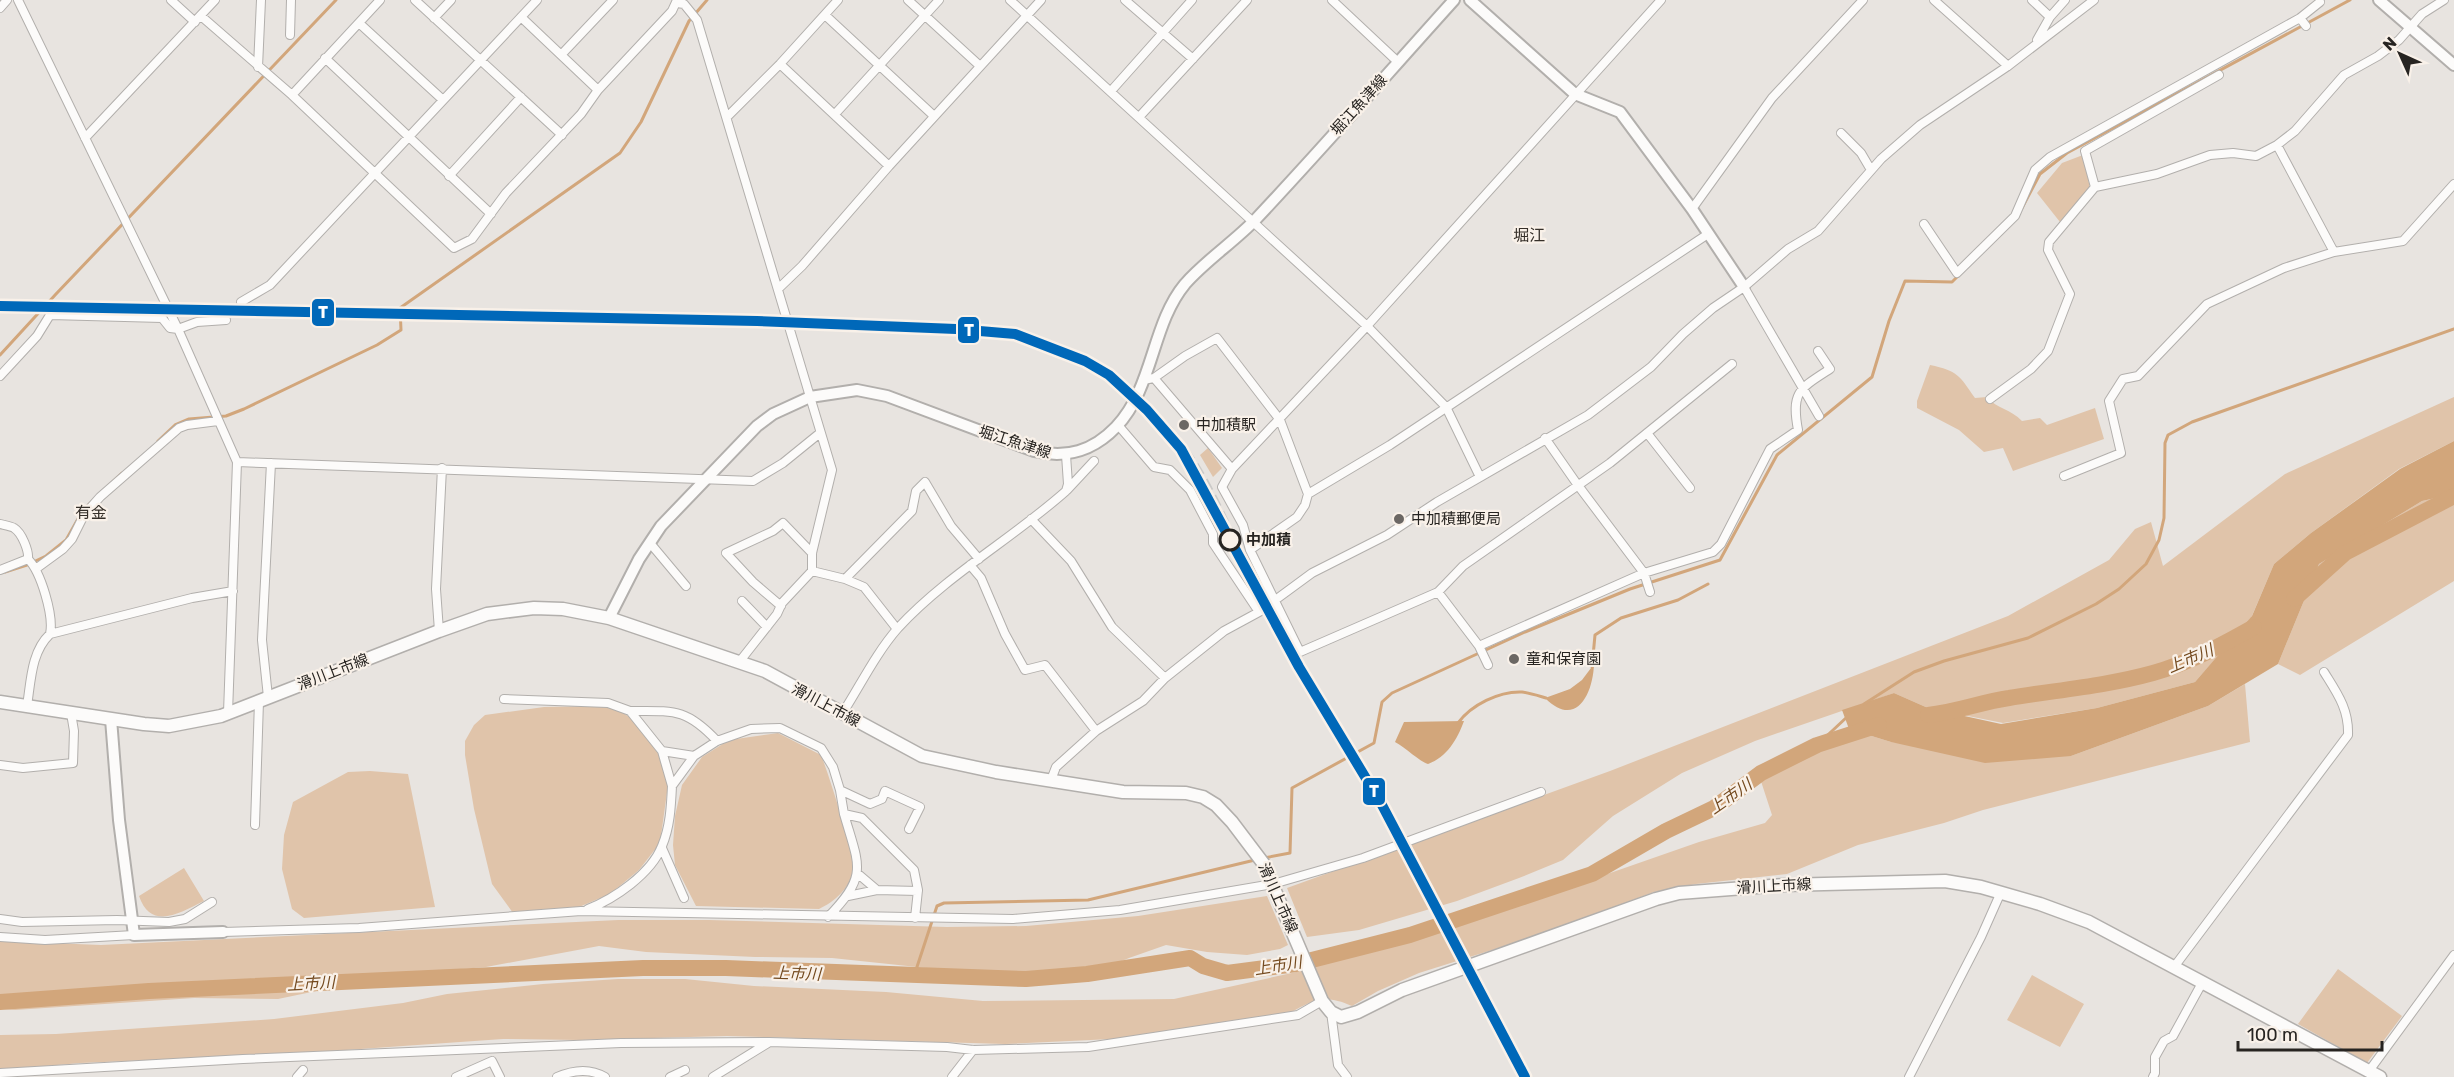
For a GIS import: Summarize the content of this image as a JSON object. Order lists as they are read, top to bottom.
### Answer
{
  "streets": {
    "main road": ["堀江魚津線", "滑川上市線"]
  },
  "crossings": [
    ["堀江魚津線", "滑川上市線"]
  ],
  "districts": ["堀江", "有金"],
  "water": ["上市川"],
  "places": [
    "中加積駅",
    "中加積郵便局",
    "中加積",
    "童和保育園"
  ],
  "lines": ["transit line T"],
  "scale_bar": "100 m",
  "north": "top left"
}
